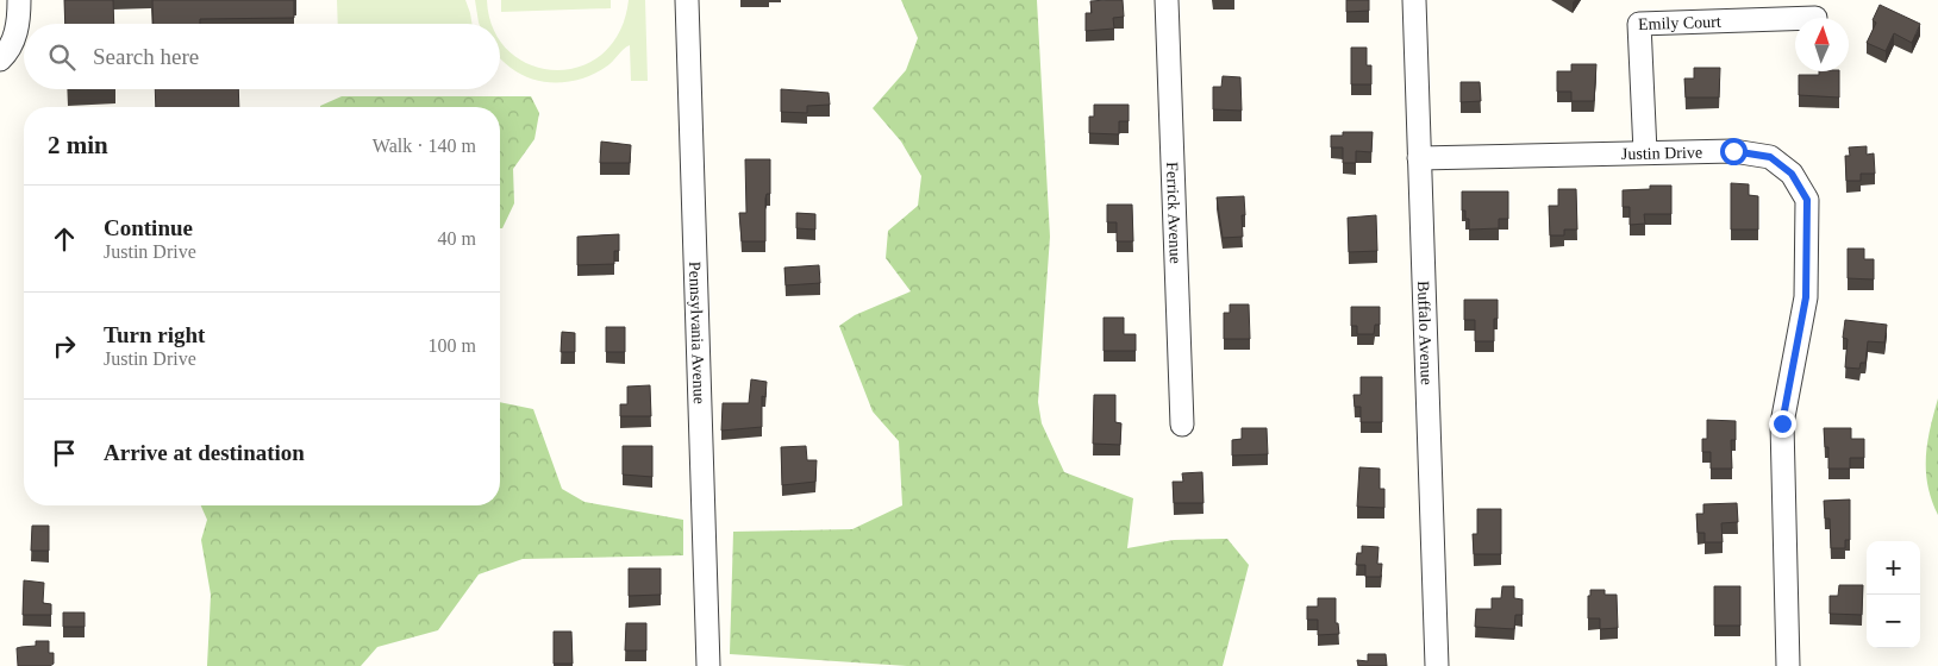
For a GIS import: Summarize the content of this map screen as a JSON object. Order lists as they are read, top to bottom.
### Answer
{
  "streets": {
    "street": [
      "Emily Court",
      "Justin Drive",
      "Ferrick Avenue",
      "Pennsylvania Avenue",
      "Buffalo Avenue"
    ]
  },
  "crossings": [
    ["Emily Court", "Justin Drive"],
    ["Justin Drive", "Buffalo Avenue"]
  ],
  "north": "top",
  "page": {
    "search": "Search here",
    "heading": ["2 min", "Walk · 140 m"],
    "list": [
      ["Continue", "Justin Drive", "40 m"],
      ["Turn right", "Justin Drive", "100 m"],
      "Arrive at destination"
    ],
    "map_buttons": ["+", "−"]
  }
}
